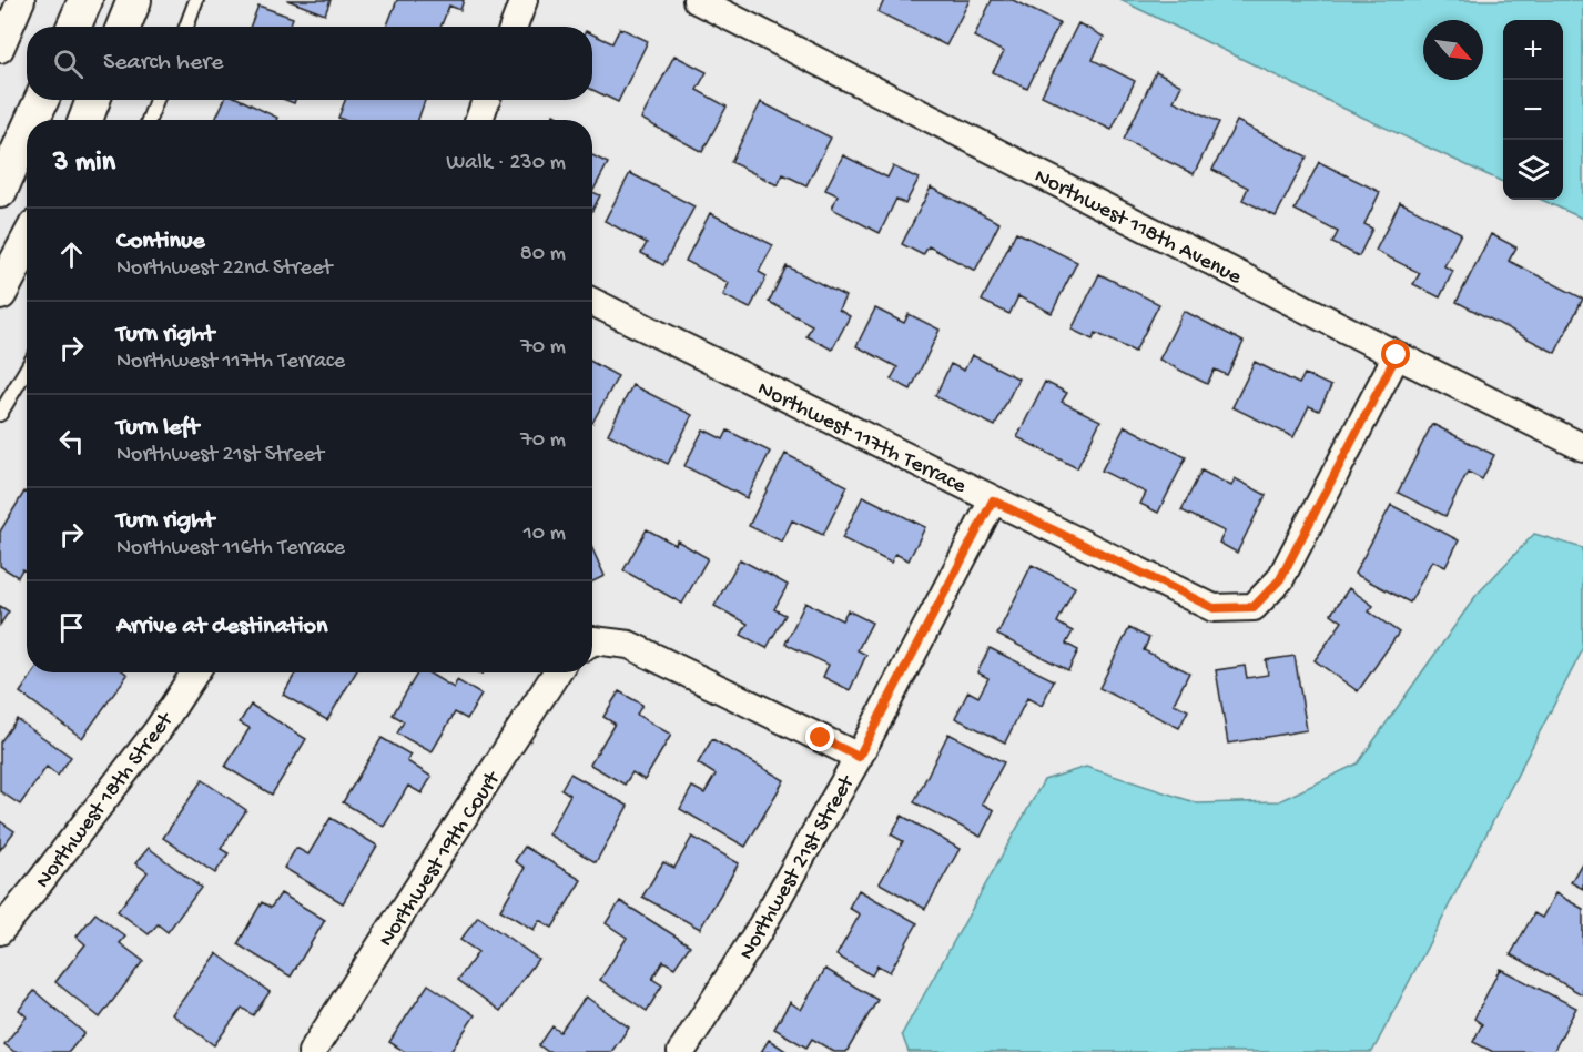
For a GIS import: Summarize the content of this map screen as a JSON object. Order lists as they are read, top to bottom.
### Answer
{
  "streets": {
    "street": [
      "Northwest 118th Avenue",
      "Northwest 117th Terrace",
      "Northwest 18th Street",
      "Northwest 19th Court",
      "Northwest 21st Street"
    ]
  },
  "crossings": [
    ["Northwest 118th Avenue", "Northwest 117th Terrace"],
    ["Northwest 117th Terrace", "Northwest 21st Street"]
  ],
  "north": "bottom right",
  "page": {
    "map_buttons": ["+", "−"],
    "search": "Search here",
    "heading": ["3 min", "Walk · 230 m"],
    "list": [
      ["Continue", "Northwest 22nd Street", "80 m"],
      ["Turn right", "Northwest 117th Terrace", "70 m"],
      ["Turn left", "Northwest 21st Street", "70 m"],
      ["Turn right", "Northwest 116th Terrace", "10 m"],
      "Arrive at destination"
    ]
  }
}
